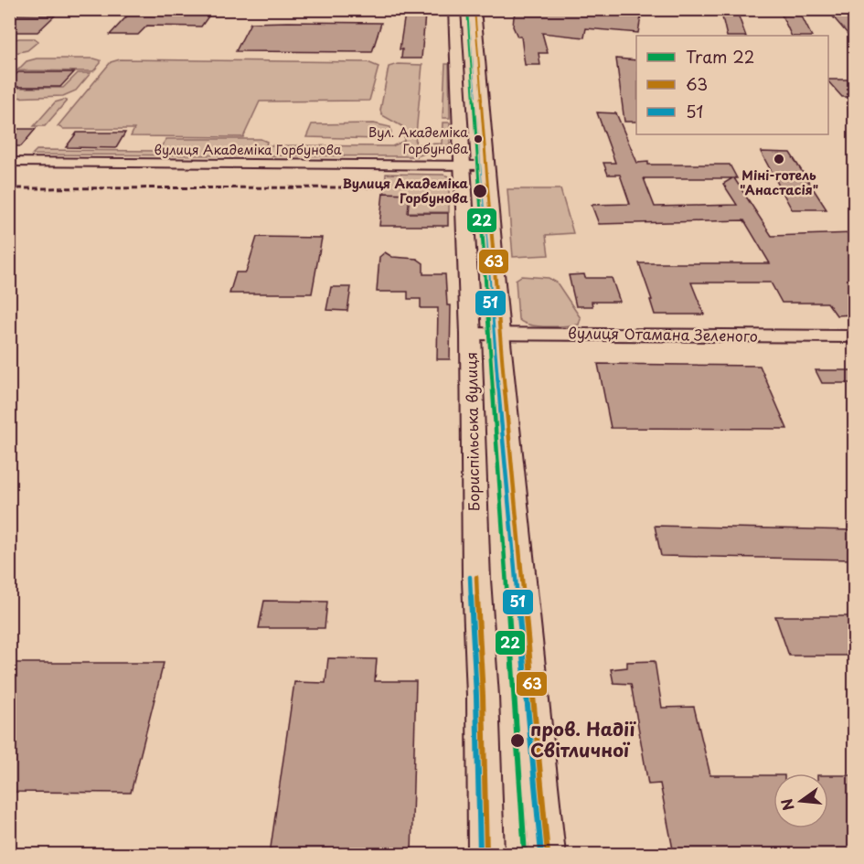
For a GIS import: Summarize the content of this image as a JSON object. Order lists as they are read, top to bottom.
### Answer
{
  "streets": {
    "main road": ["Бориспільська вулиця"],
    "street": ["вулиця Академіка Горбунова", "вулиця Отамана Зеленого"]
  },
  "crossings": [
    ["вулиця Академіка Горбунова", "Бориспільська вулиця"],
    ["вулиця Отамана Зеленого", "Бориспільська вулиця"]
  ],
  "places": [
    "Вул. Академіка Горбунова",
    "Міні-готель \"Анастасія\"",
    "Вулиця Академіка Горбунова",
    "пров. Надії Світличної"
  ],
  "lines": ["tram line 22", "transit line 63", "transit line 51"],
  "legend": ["Tram 22", "63", "51"],
  "north": "left"
}
